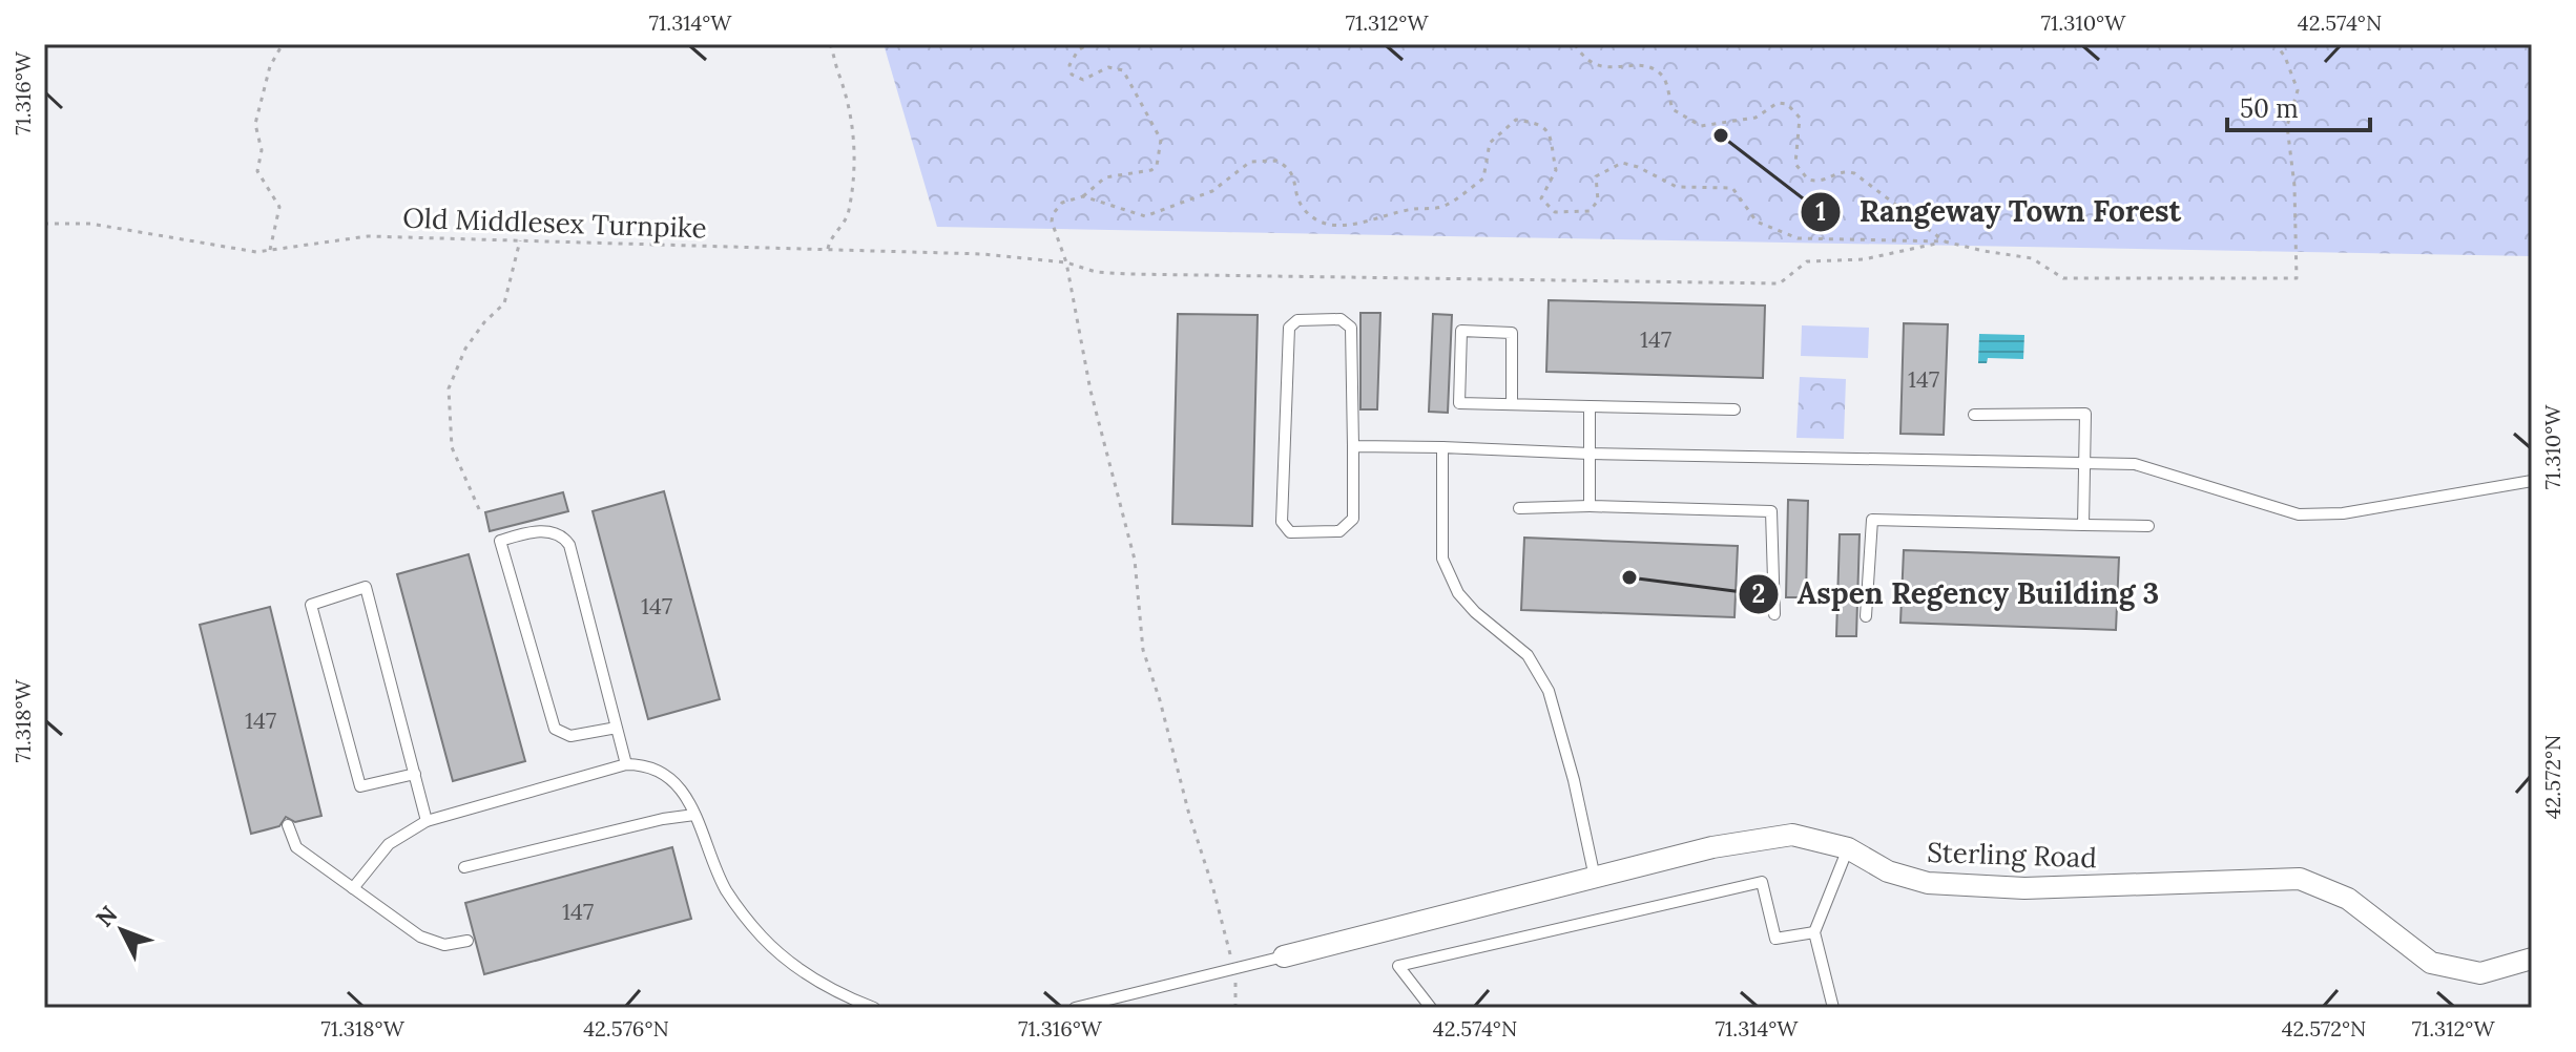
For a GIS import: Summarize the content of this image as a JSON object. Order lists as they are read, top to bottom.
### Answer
{
  "streets": {
    "street": ["Sterling Road"],
    "path": ["Old Middlesex Turnpike"]
  },
  "places": ["Rangeway Town Forest", "Aspen Regency Building 3"],
  "house_numbers": [
    "147",
    "147",
    "147",
    "147",
    "147"
  ],
  "scale_bar": "50 m",
  "north": "top left",
  "coordinates": [
    "71.314°W",
    "71.312°W",
    "71.310°W",
    "42.574°N",
    "71.316°W",
    "71.318°W",
    "42.572°N",
    "42.576°N"
  ]
}
